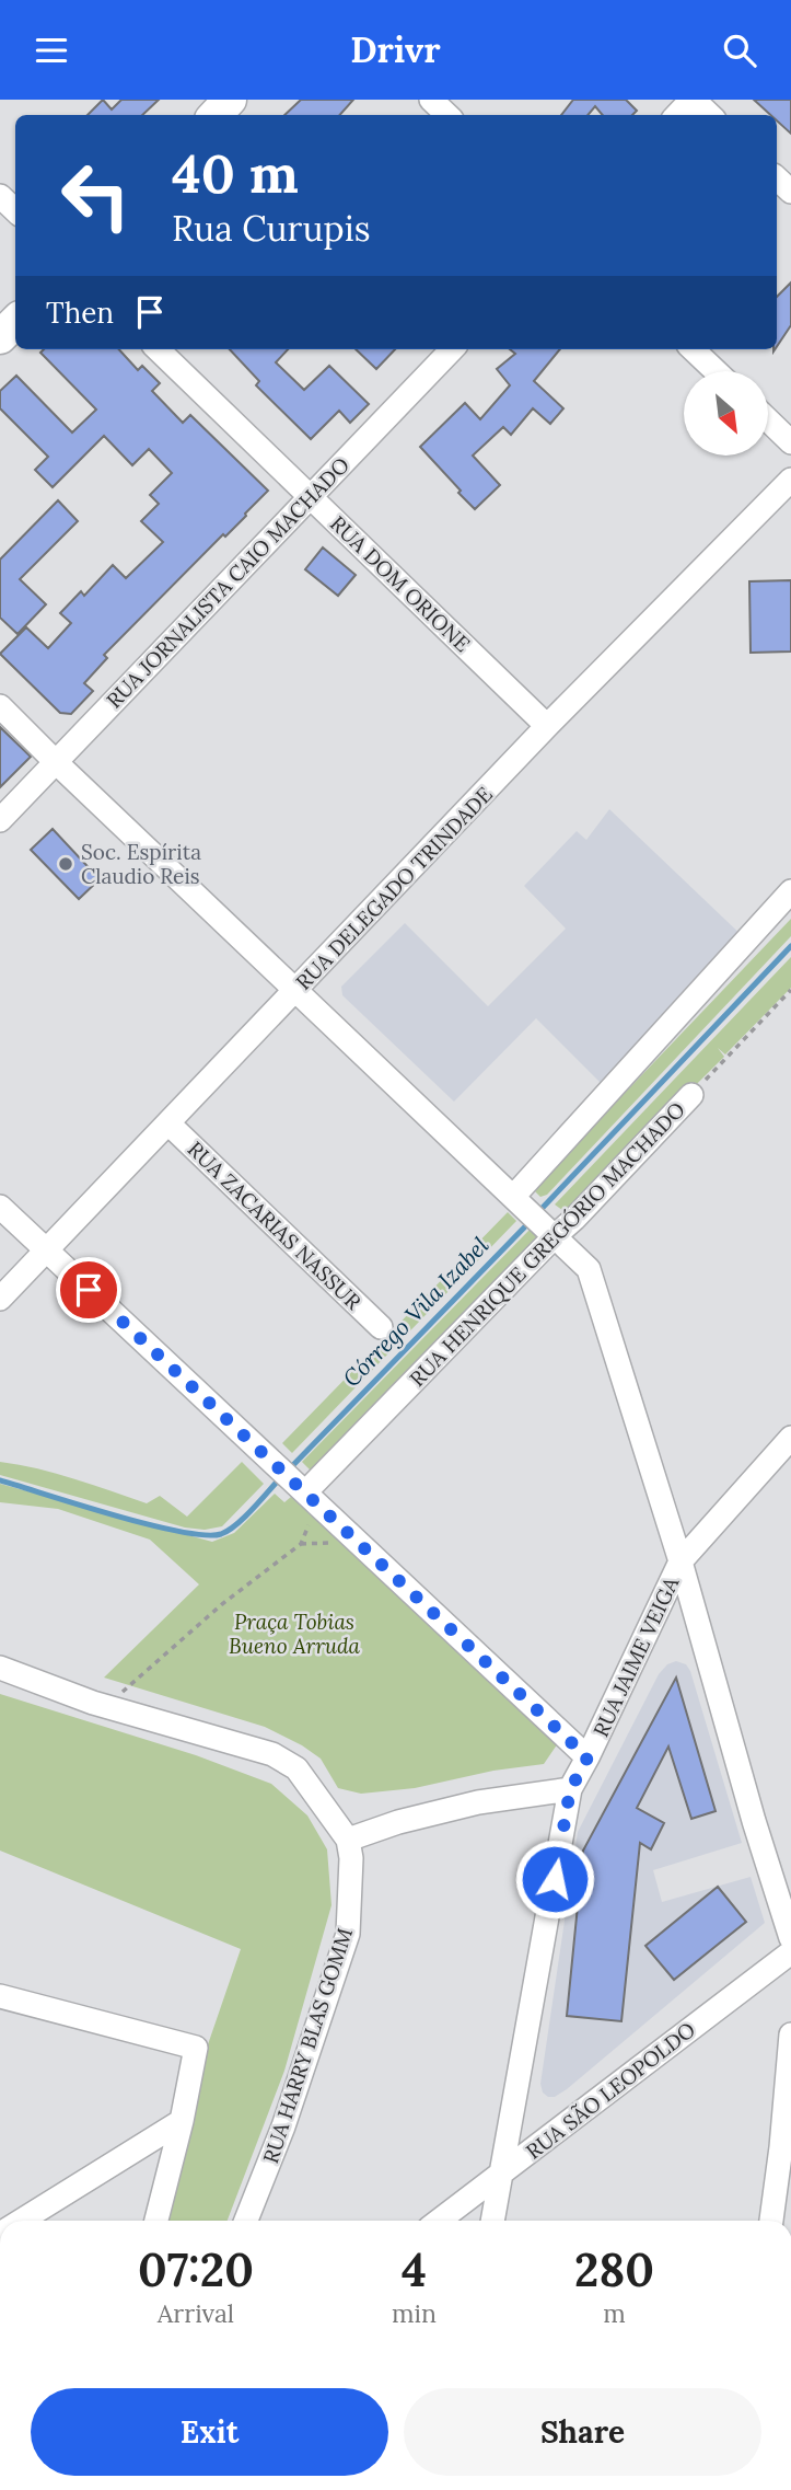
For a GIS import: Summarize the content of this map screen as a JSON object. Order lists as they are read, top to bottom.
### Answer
{
  "streets": {
    "street": [
      "RUA JORNALISTA CAIO MACHADO",
      "RUA DOM ORIONE",
      "RUA DELEGADO TRINDADE",
      "RUA ZACARIAS NASSUR",
      "RUA HENRIQUE GREGÓRIO MACHADO",
      "RUA JAIME VEIGA",
      "RUA HARRY BLAS GOMM",
      "RUA SÃO LEOPOLDO"
    ]
  },
  "crossings": [
    ["RUA JORNALISTA CAIO MACHADO", "RUA DOM ORIONE"],
    ["RUA DOM ORIONE", "RUA DELEGADO TRINDADE"],
    ["RUA DELEGADO TRINDADE", "RUA ZACARIAS NASSUR"],
    ["RUA JAIME VEIGA", "RUA SÃO LEOPOLDO"]
  ],
  "water": ["Córrego Vila Izabel"],
  "parks": ["Praça Tobias Bueno Arruda"],
  "places": ["Soc. Espírita Claudio Reis"],
  "north": "bottom right",
  "page": {
    "header": "Drivr",
    "turn": ["40 m", "Rua Curupis"],
    "then": "Then",
    "eta": [
      "07:20",
      "Arrival",
      "4",
      "min",
      "280",
      "m"
    ],
    "buttons": ["Exit", "Share"]
  }
}
